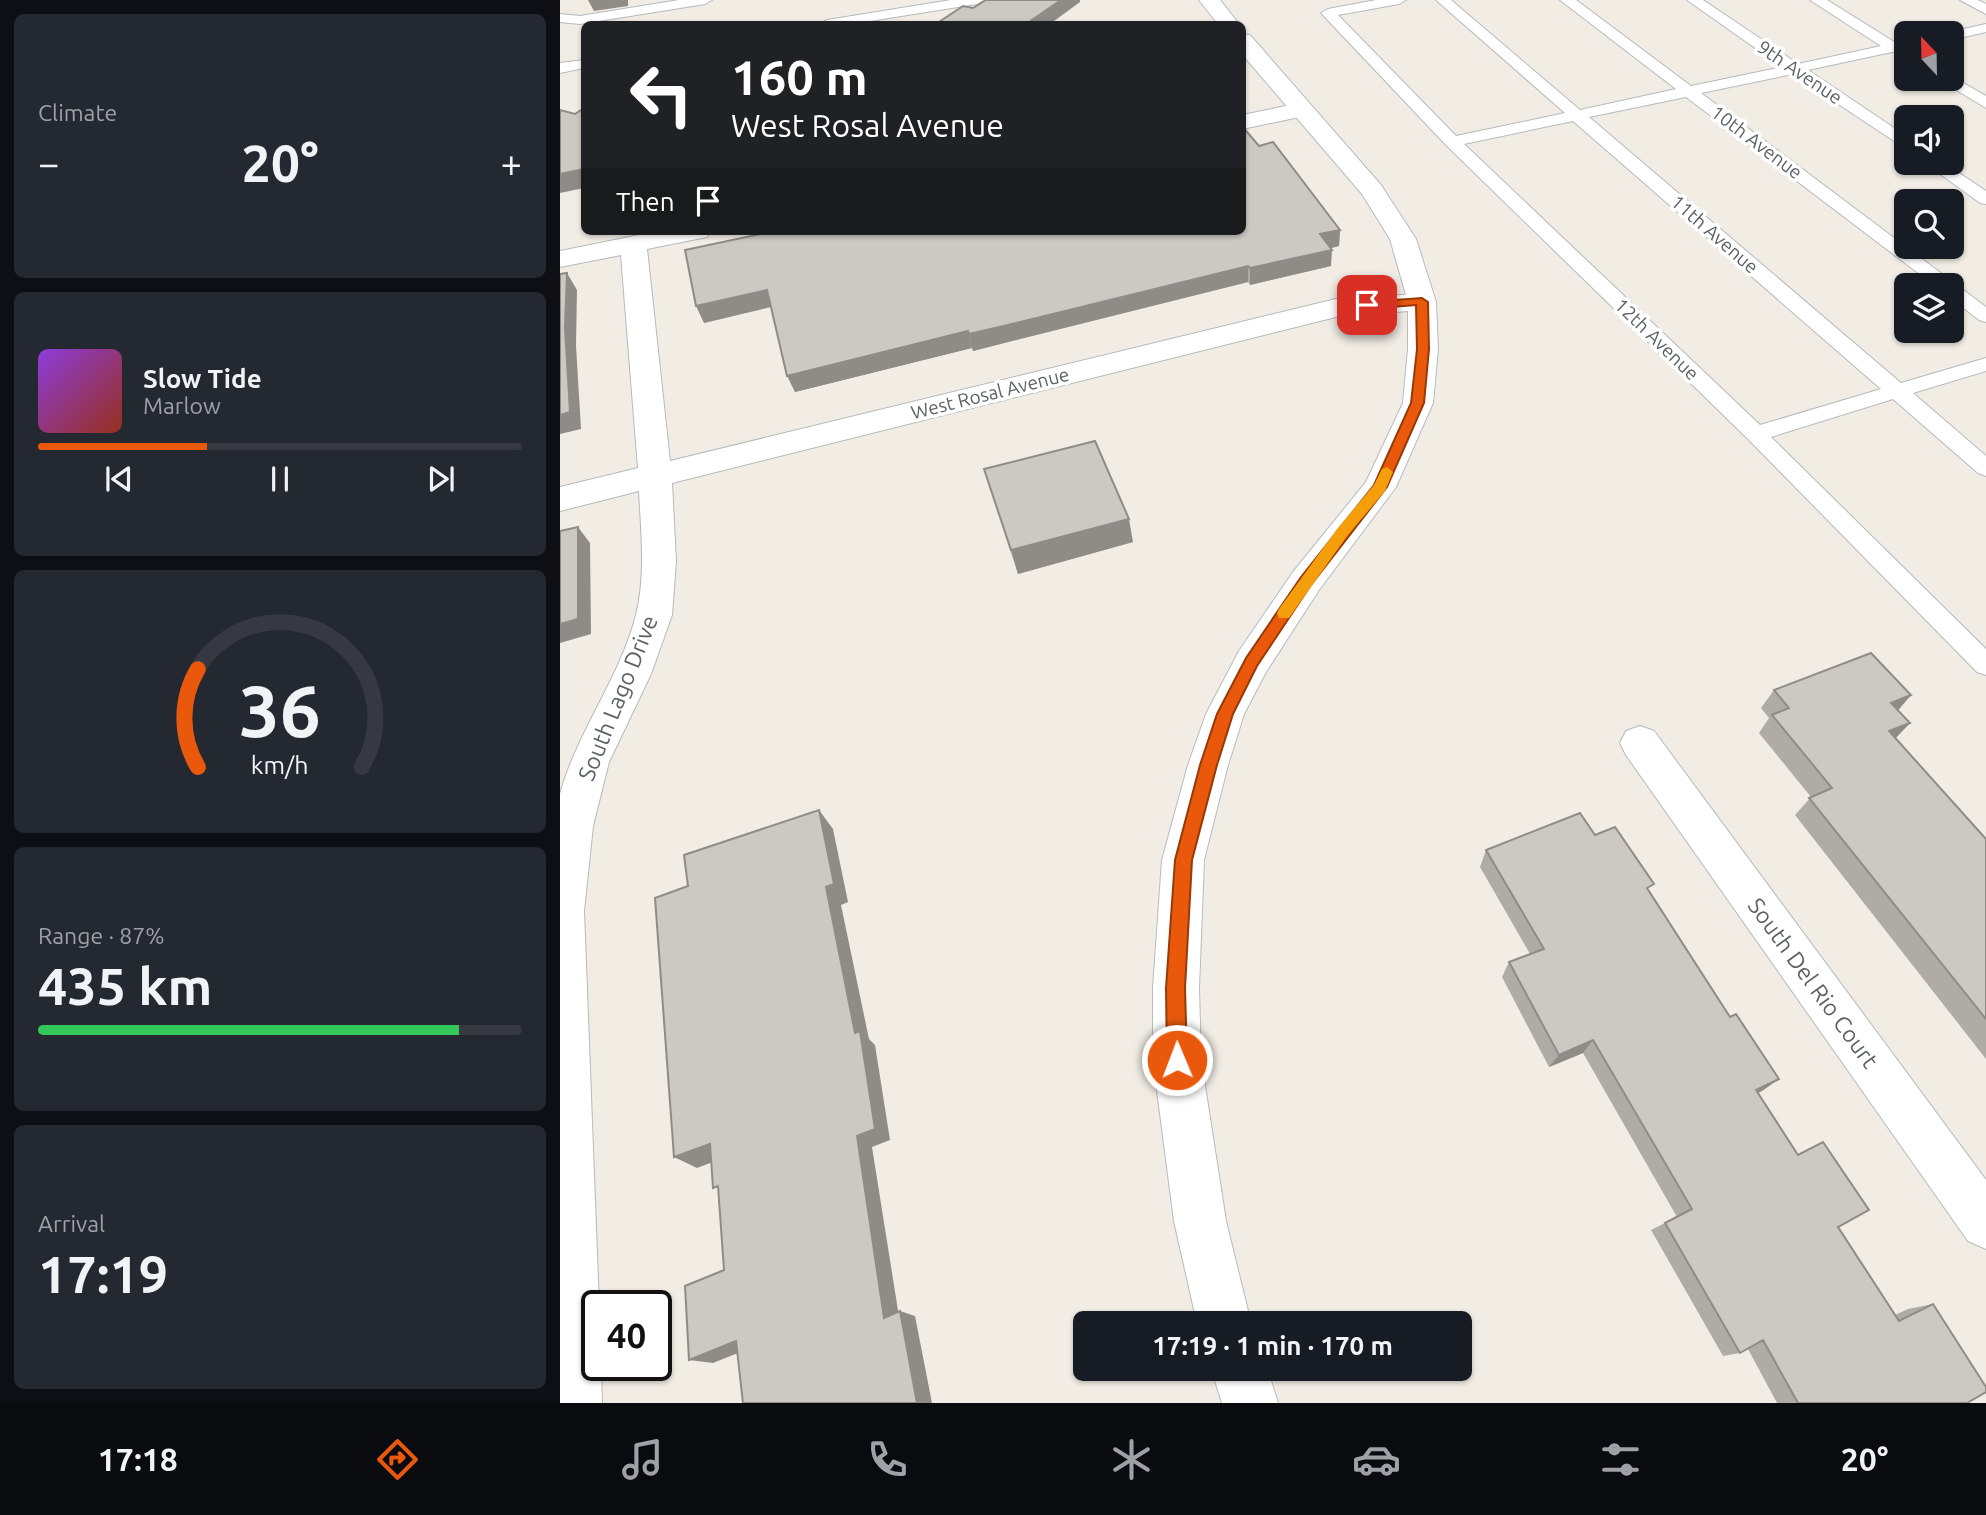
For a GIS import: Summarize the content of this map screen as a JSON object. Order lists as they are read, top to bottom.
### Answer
{
  "streets": {
    "street": ["West Rosal Avenue", "South Lago Drive", "South Del Rio Court"],
    "lane": [
      "9th Avenue",
      "10th Avenue",
      "11th Avenue",
      "12th Avenue"
    ]
  },
  "crossings": [
    ["West Rosal Avenue", "South Lago Drive"]
  ],
  "north": "top",
  "page": {
    "tile": [
      "Climate",
      ["Range · 87%", "435 km"],
      ["Arrival", "17:19"]
    ],
    "turn": ["160 m", "West Rosal Avenue"],
    "heat": ["−", "20°", "+"],
    "then": "Then",
    "song": ["Slow Tide", "Marlow"],
    "limit": "40",
    "trip": "17:19 · 1 min · 170 m",
    "tabs": ["17:18", "20°"],
    "gauge": ["36", "km/h"]
  }
}
